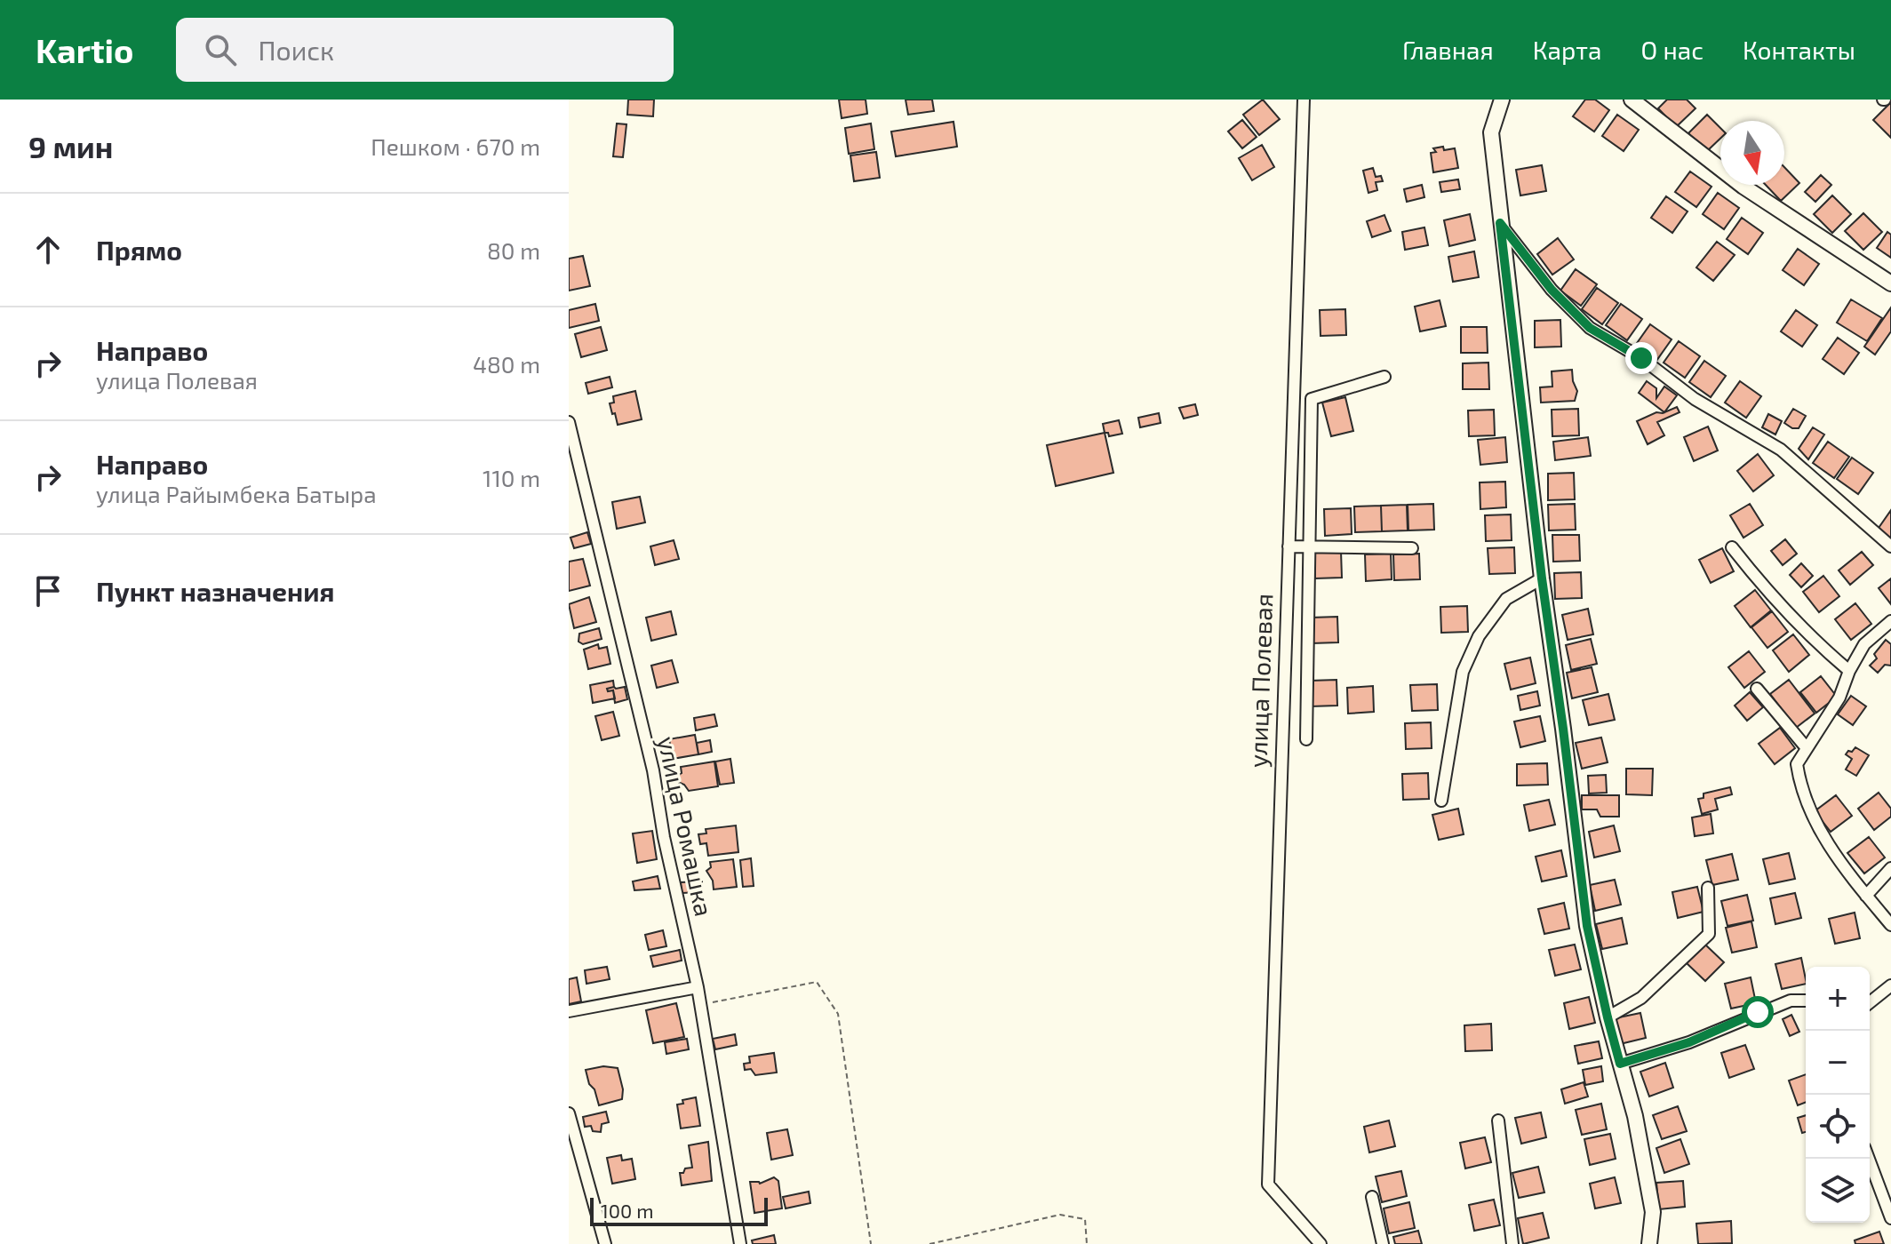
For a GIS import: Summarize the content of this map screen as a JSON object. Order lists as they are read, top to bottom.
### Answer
{
  "streets": {
    "street": ["улица Полевая", "улица Ромашка"]
  },
  "scale_bar": "100 m",
  "north": "bottom",
  "page": {
    "header": "Kartio",
    "search": "Поиск",
    "nav": [
      "Главная",
      "Карта",
      "О нас",
      "Контакты"
    ],
    "heading": ["9 мин", "Пешком · 670 m"],
    "list": [
      ["Прямо", "80 m"],
      ["Направо", "улица Полевая", "480 m"],
      ["Направо", "улица Райымбека Батыра", "110 m"],
      "Пункт назначения"
    ],
    "map_buttons": ["+", "−"],
    "scale": "100 m"
  }
}
